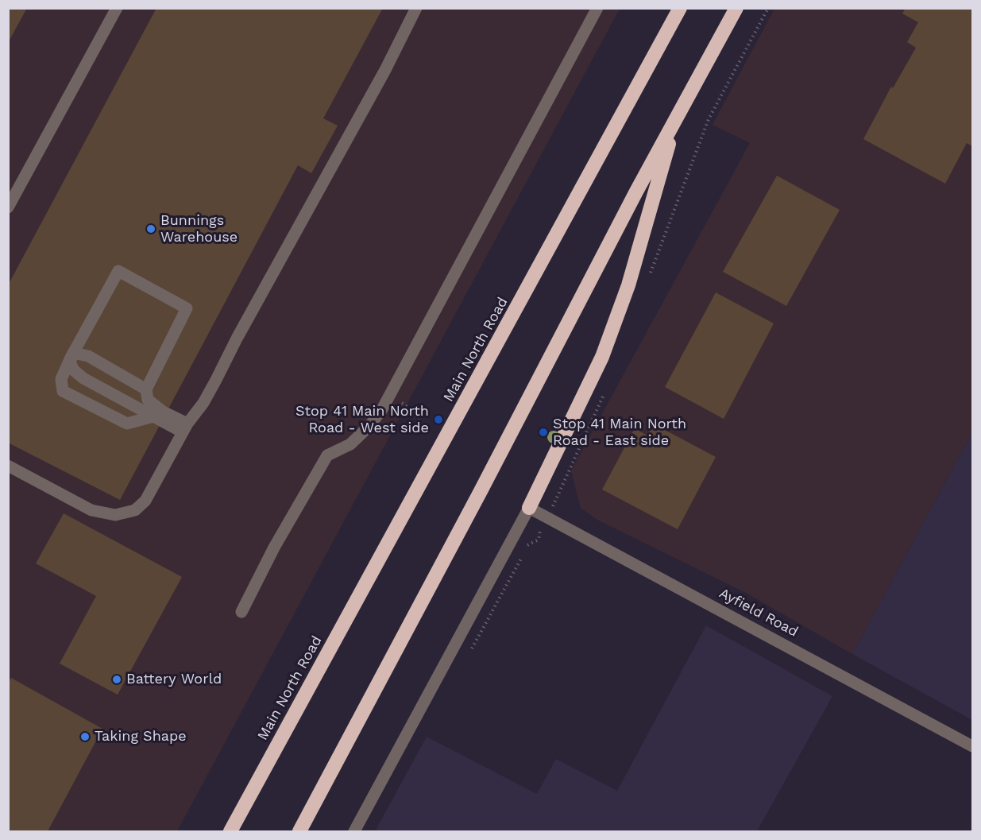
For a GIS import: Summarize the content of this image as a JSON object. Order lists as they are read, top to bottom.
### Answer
{
  "streets": {
    "highway": ["Main North Road"],
    "street": ["Ayfield Road"]
  },
  "places": [
    "Bunnings Warehouse",
    "Stop 41 Main North Road - West side",
    "Stop 41 Main North Road - East side",
    "Battery World",
    "Taking Shape"
  ]
}
